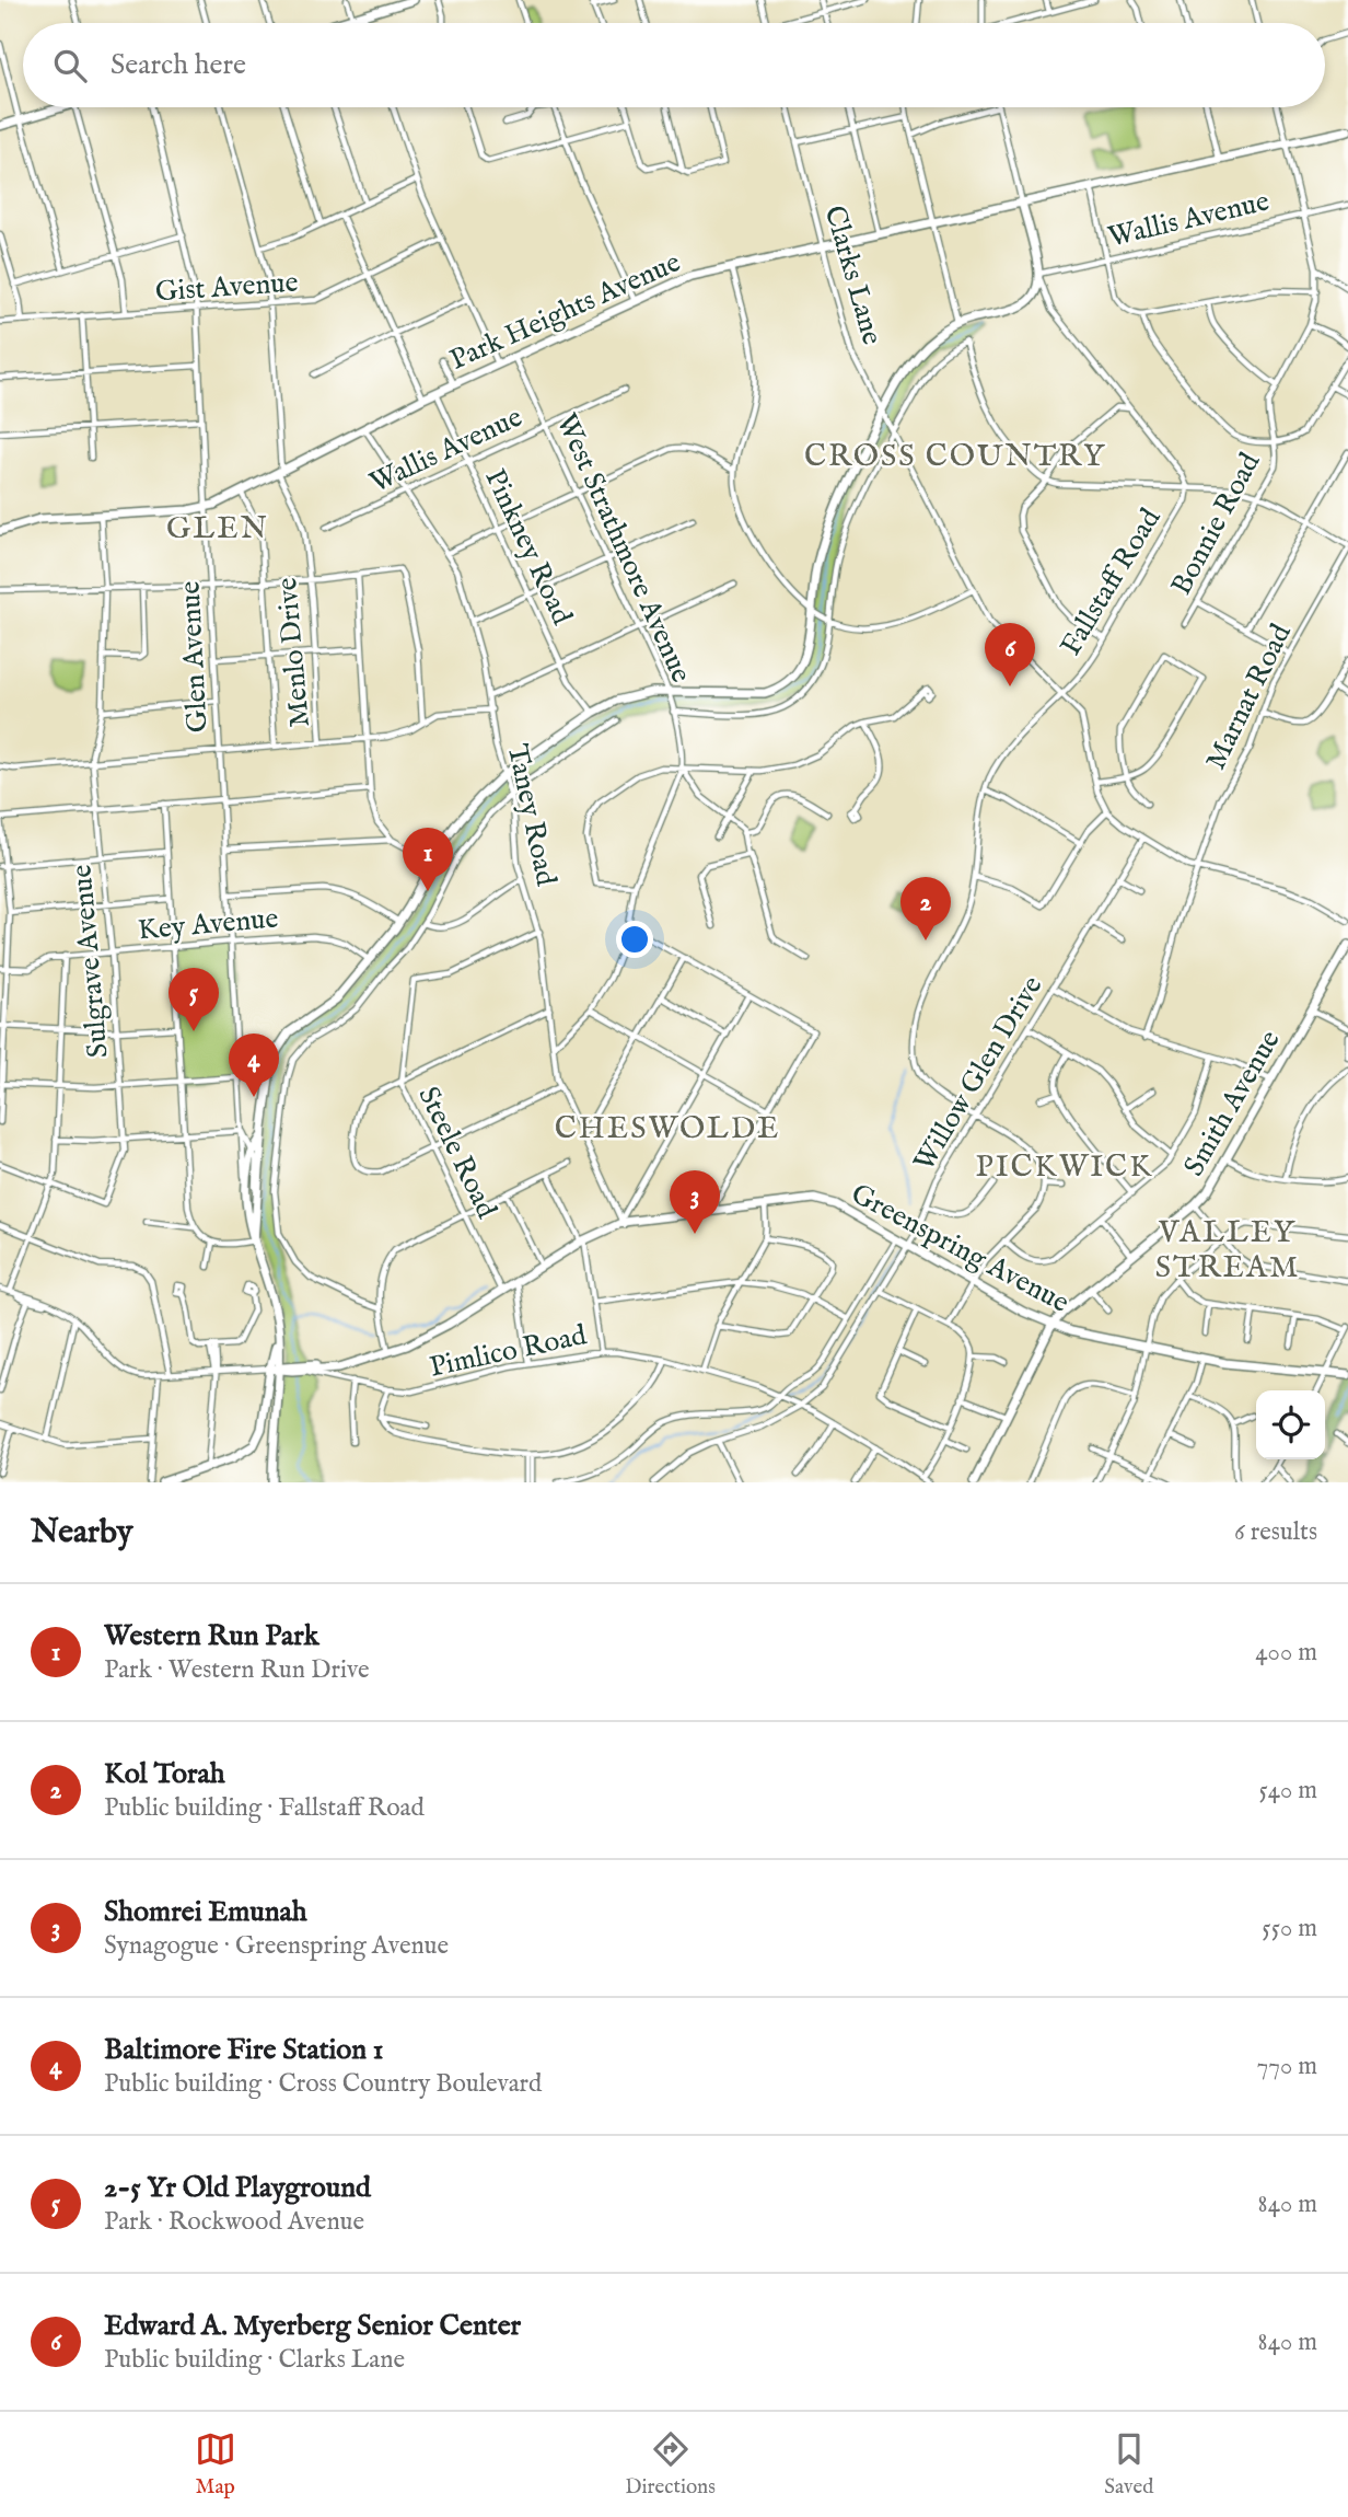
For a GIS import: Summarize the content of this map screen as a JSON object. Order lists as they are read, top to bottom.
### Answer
{
  "streets": {
    "main road": [
      "Park Heights Avenue",
      "Fallstaff Road",
      "Smith Avenue",
      "Greenspring Avenue"
    ],
    "street": [
      "Wallis Avenue",
      "Clarks Lane",
      "Gist Avenue",
      "Bonnie Road",
      "Pinkney Road",
      "West Strathmore Avenue",
      "Menlo Drive",
      "Glen Avenue",
      "Marnat Road",
      "Taney Road",
      "Key Avenue",
      "Sulgrave Avenue",
      "Willow Glen Drive",
      "Steele Road",
      "Pimlico Road"
    ]
  },
  "crossings": [
    ["Wallis Avenue", "Bonnie Road"],
    ["Wallis Avenue", "Pinkney Road"],
    ["Wallis Avenue", "West Strathmore Avenue"],
    ["Wallis Avenue", "Fallstaff Road"],
    ["Wallis Avenue", "Taney Road"],
    ["Clarks Lane", "Park Heights Avenue"],
    ["Clarks Lane", "Fallstaff Road"],
    ["Gist Avenue", "Menlo Drive"],
    ["Gist Avenue", "Glen Avenue"],
    ["Park Heights Avenue", "Bonnie Road"],
    ["Park Heights Avenue", "Pinkney Road"],
    ["Park Heights Avenue", "West Strathmore Avenue"],
    ["Park Heights Avenue", "Fallstaff Road"],
    ["Park Heights Avenue", "Menlo Drive"],
    ["Park Heights Avenue", "Glen Avenue"],
    ["Park Heights Avenue", "Taney Road"],
    ["Park Heights Avenue", "Sulgrave Avenue"],
    ["Fallstaff Road", "Willow Glen Drive"],
    ["Glen Avenue", "Key Avenue"],
    ["Taney Road", "Steele Road"],
    ["Taney Road", "Greenspring Avenue"],
    ["Key Avenue", "Sulgrave Avenue"],
    ["Willow Glen Drive", "Greenspring Avenue"],
    ["Willow Glen Drive", "Pimlico Road"],
    ["Smith Avenue", "Greenspring Avenue"],
    ["Steele Road", "Greenspring Avenue"],
    ["Greenspring Avenue", "Pimlico Road"]
  ],
  "districts": [
    "CROSS COUNTRY",
    "GLEN",
    "CHESWOLDE",
    "PICKWICK",
    "VALLEY STREAM"
  ],
  "page": {
    "search": "Search here",
    "pins": [
      "6",
      "1",
      "2",
      "5",
      "4",
      "3"
    ],
    "heading": ["Nearby", "6 results"],
    "list": [
      {
        "mark": "1",
        "name": "Western Run Park",
        "note": "Park · Western Run Drive",
        "value": "400 m"
      },
      {
        "mark": "2",
        "name": "Kol Torah",
        "note": "Public building · Fallstaff Road",
        "value": "540 m"
      },
      {
        "mark": "3",
        "name": "Shomrei Emunah",
        "note": "Synagogue · Greenspring Avenue",
        "value": "550 m"
      },
      {
        "mark": "4",
        "name": "Baltimore Fire Station 1",
        "note": "Public building · Cross Country Boulevard",
        "value": "770 m"
      },
      {
        "mark": "5",
        "name": "2-5 Yr Old Playground",
        "note": "Park · Rockwood Avenue",
        "value": "840 m"
      },
      {
        "mark": "6",
        "name": "Edward A. Myerberg Senior Center",
        "note": "Public building · Clarks Lane",
        "value": "840 m"
      }
    ],
    "nav": ["Map", "Directions", "Saved"]
  }
}
